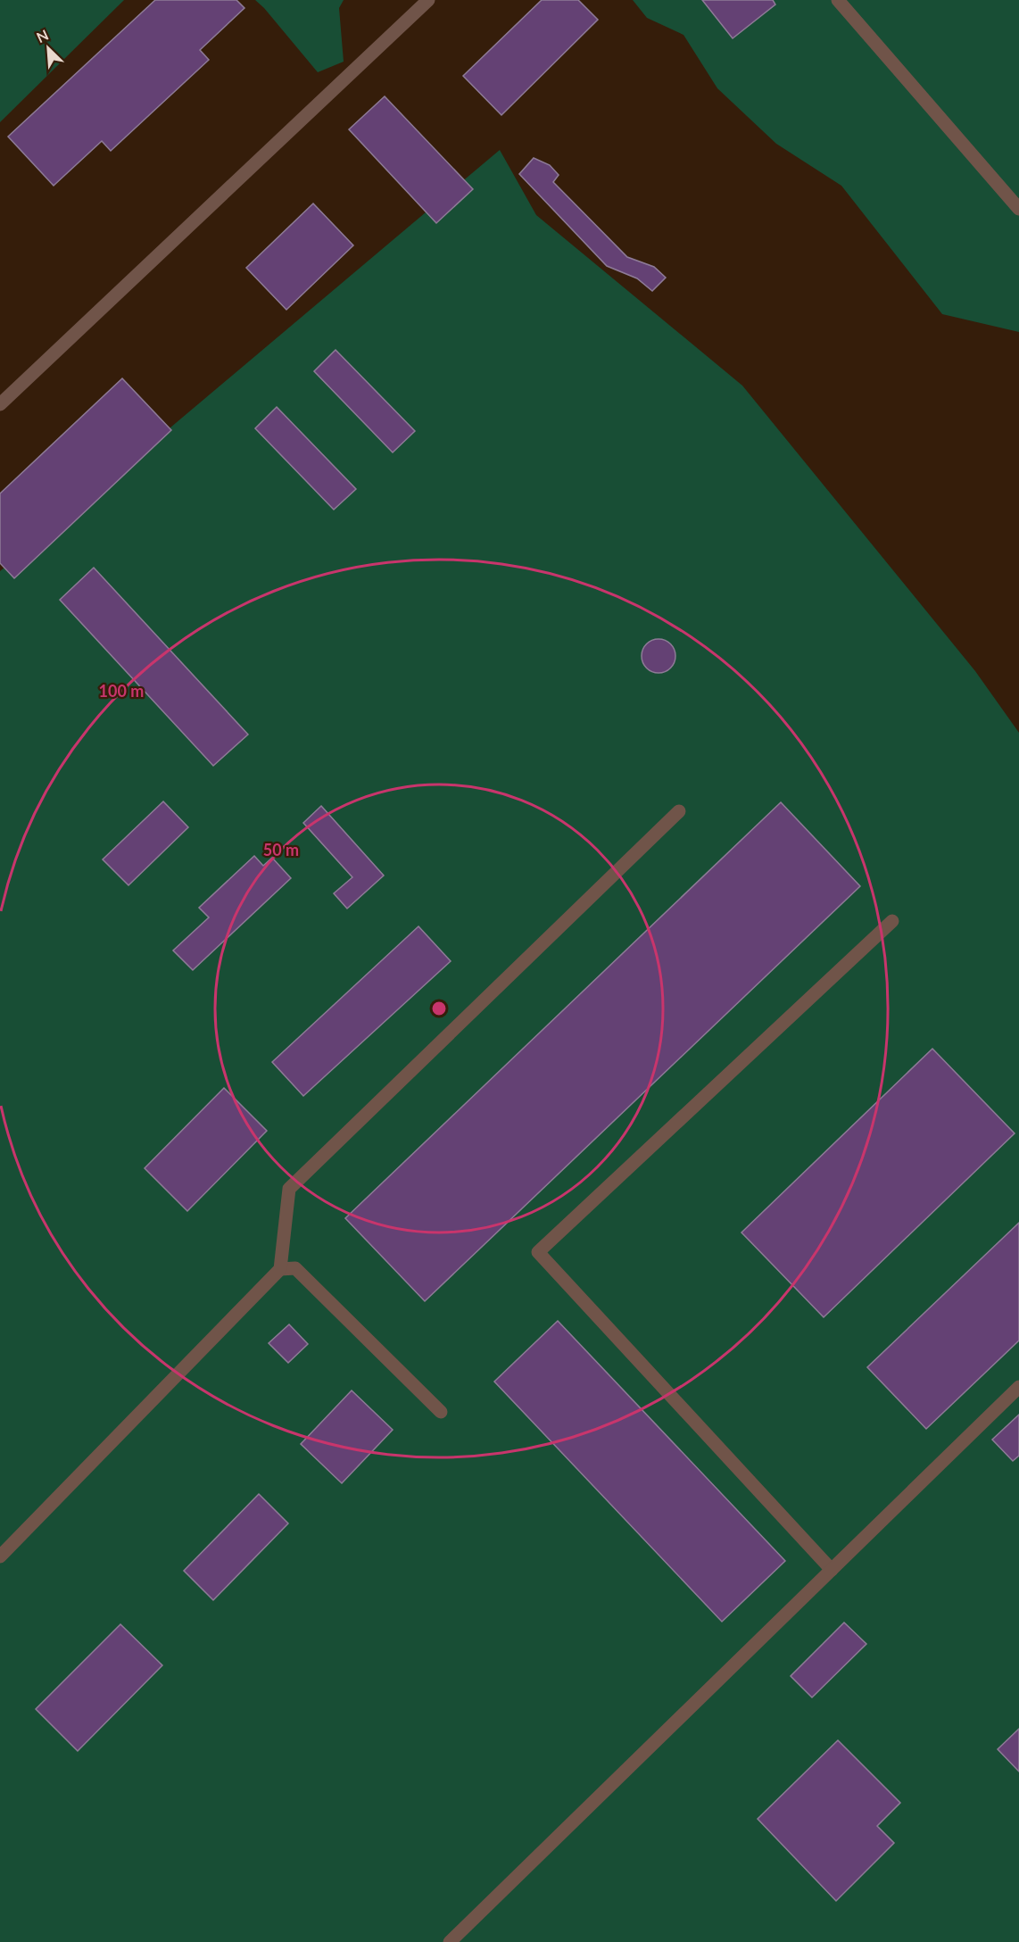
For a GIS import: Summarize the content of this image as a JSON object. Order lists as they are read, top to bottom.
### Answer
{
  "north": "top left",
  "rings": ["100 m", "50 m"]
}
